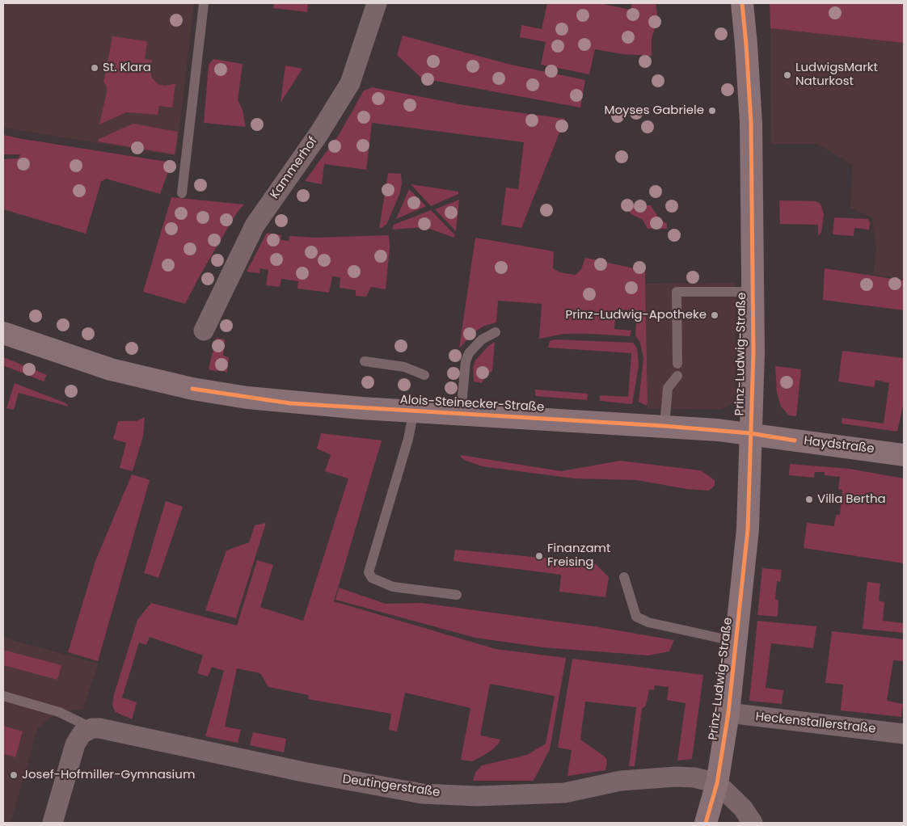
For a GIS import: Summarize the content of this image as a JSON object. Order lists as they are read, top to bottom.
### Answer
{
  "streets": {
    "main road": ["Prinz-Ludwig-Straße", "Alois-Steinecker-Straße", "Haydstraße"],
    "street": ["Kammerhof", "Heckenstallerstraße", "Deutingerstraße"]
  },
  "crossings": [
    ["Prinz-Ludwig-Straße", "Alois-Steinecker-Straße"],
    ["Prinz-Ludwig-Straße", "Haydstraße"],
    ["Prinz-Ludwig-Straße", "Heckenstallerstraße"],
    ["Prinz-Ludwig-Straße", "Deutingerstraße"],
    ["Alois-Steinecker-Straße", "Haydstraße"]
  ],
  "places": [
    "St. Klara",
    "LudwigsMarkt Naturkost",
    "Moyses Gabriele",
    "Prinz-Ludwig-Apotheke",
    "Villa Bertha",
    "Finanzamt Freising",
    "Josef-Hofmiller-Gymnasium"
  ]
}
